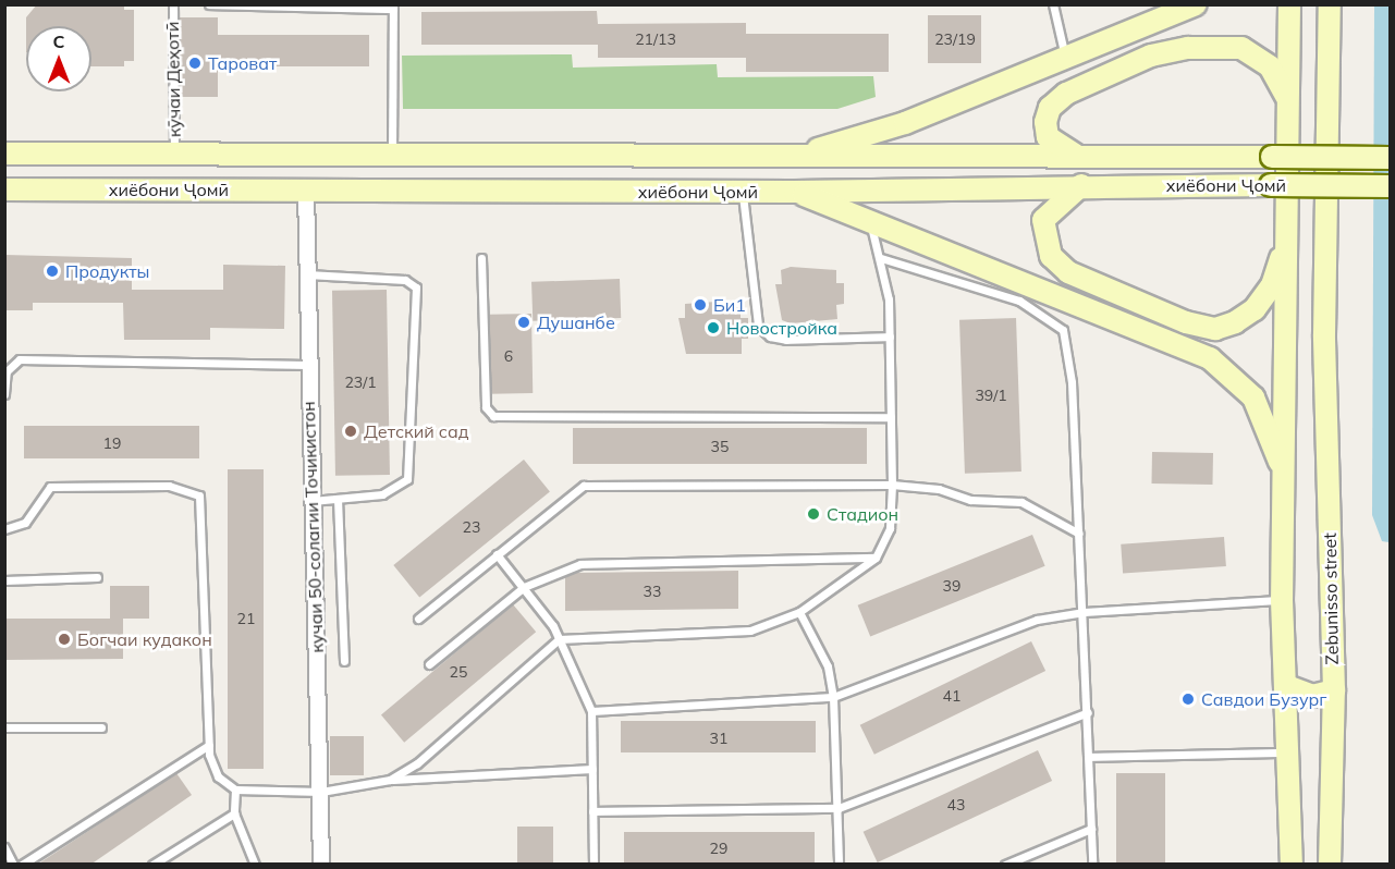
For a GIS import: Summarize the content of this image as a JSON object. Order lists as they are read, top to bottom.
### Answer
{
  "streets": {
    "main road": ["хиёбони Ҷомӣ", "Zebunisso street"],
    "street": ["кучаи 50-солагии Точикистон"],
    "lane": ["кӯчаи Деҳотӣ"]
  },
  "crossings": [
    ["кӯчаи Деҳотӣ", "хиёбони Ҷомӣ"],
    ["хиёбони Ҷомӣ", "кучаи 50-солагии Точикистон"]
  ],
  "places": [
    "Тароват",
    "Продукты",
    "Би1",
    "Душанбе",
    "Новостройка",
    "Детский сад",
    "Стадион",
    "Богчаи кудакон",
    "Савдои Бузург"
  ],
  "house_numbers": [
    "21/13",
    "23/19",
    "6",
    "23/1",
    "39/1",
    "19",
    "35",
    "23",
    "39",
    "33",
    "21",
    "25",
    "41",
    "31",
    "43",
    "29"
  ],
  "north": "top"
}
